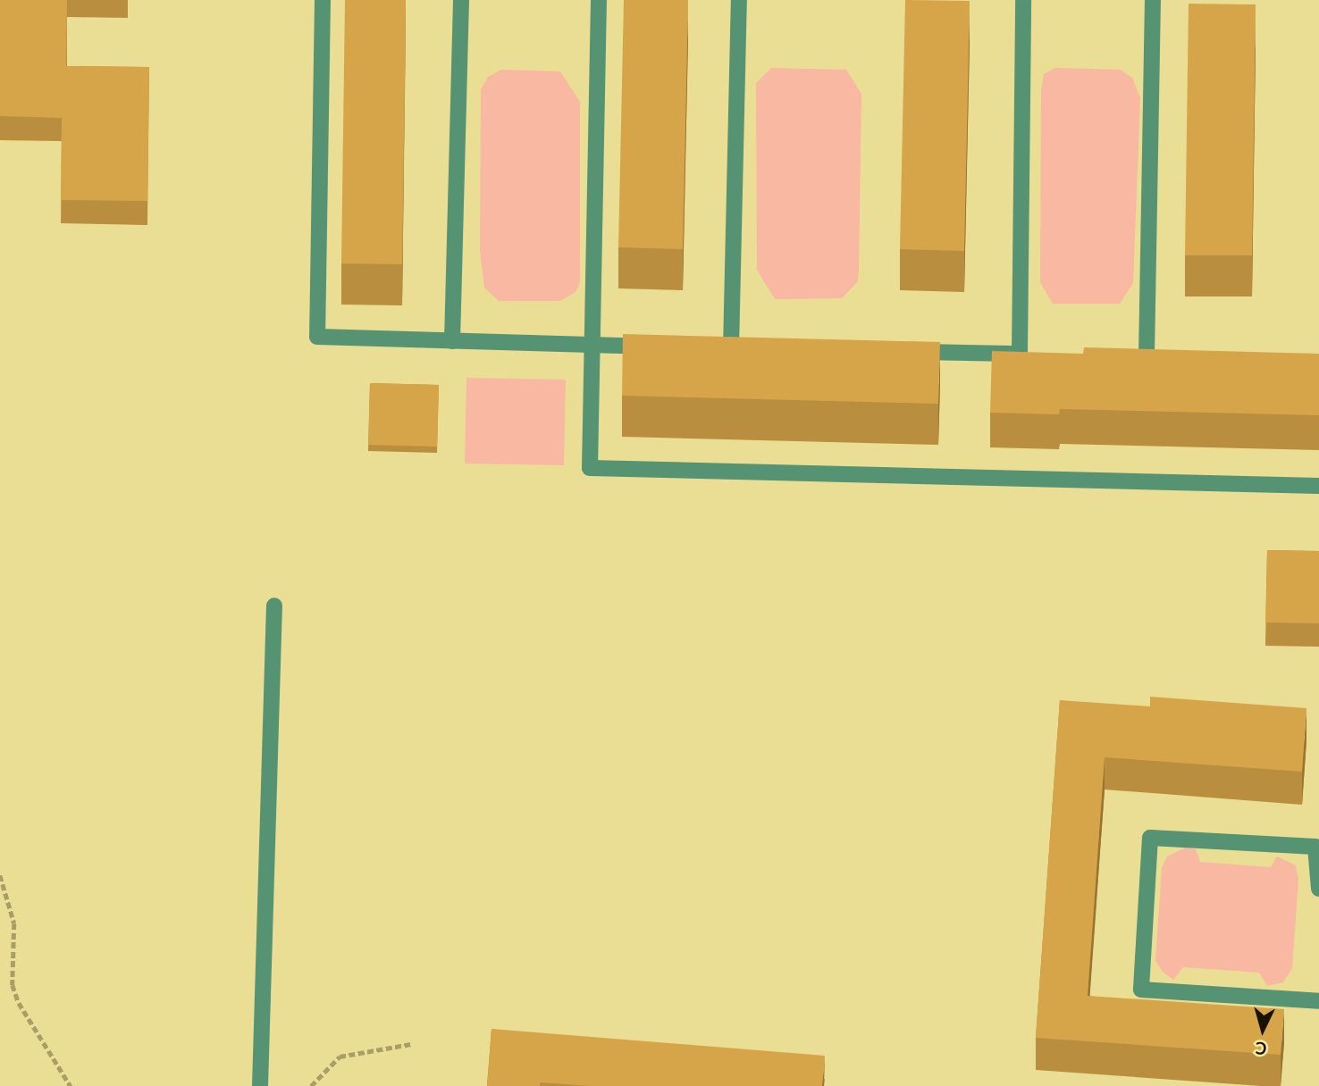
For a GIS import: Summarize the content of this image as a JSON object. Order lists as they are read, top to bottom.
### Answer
{
  "north": "bottom"
}
